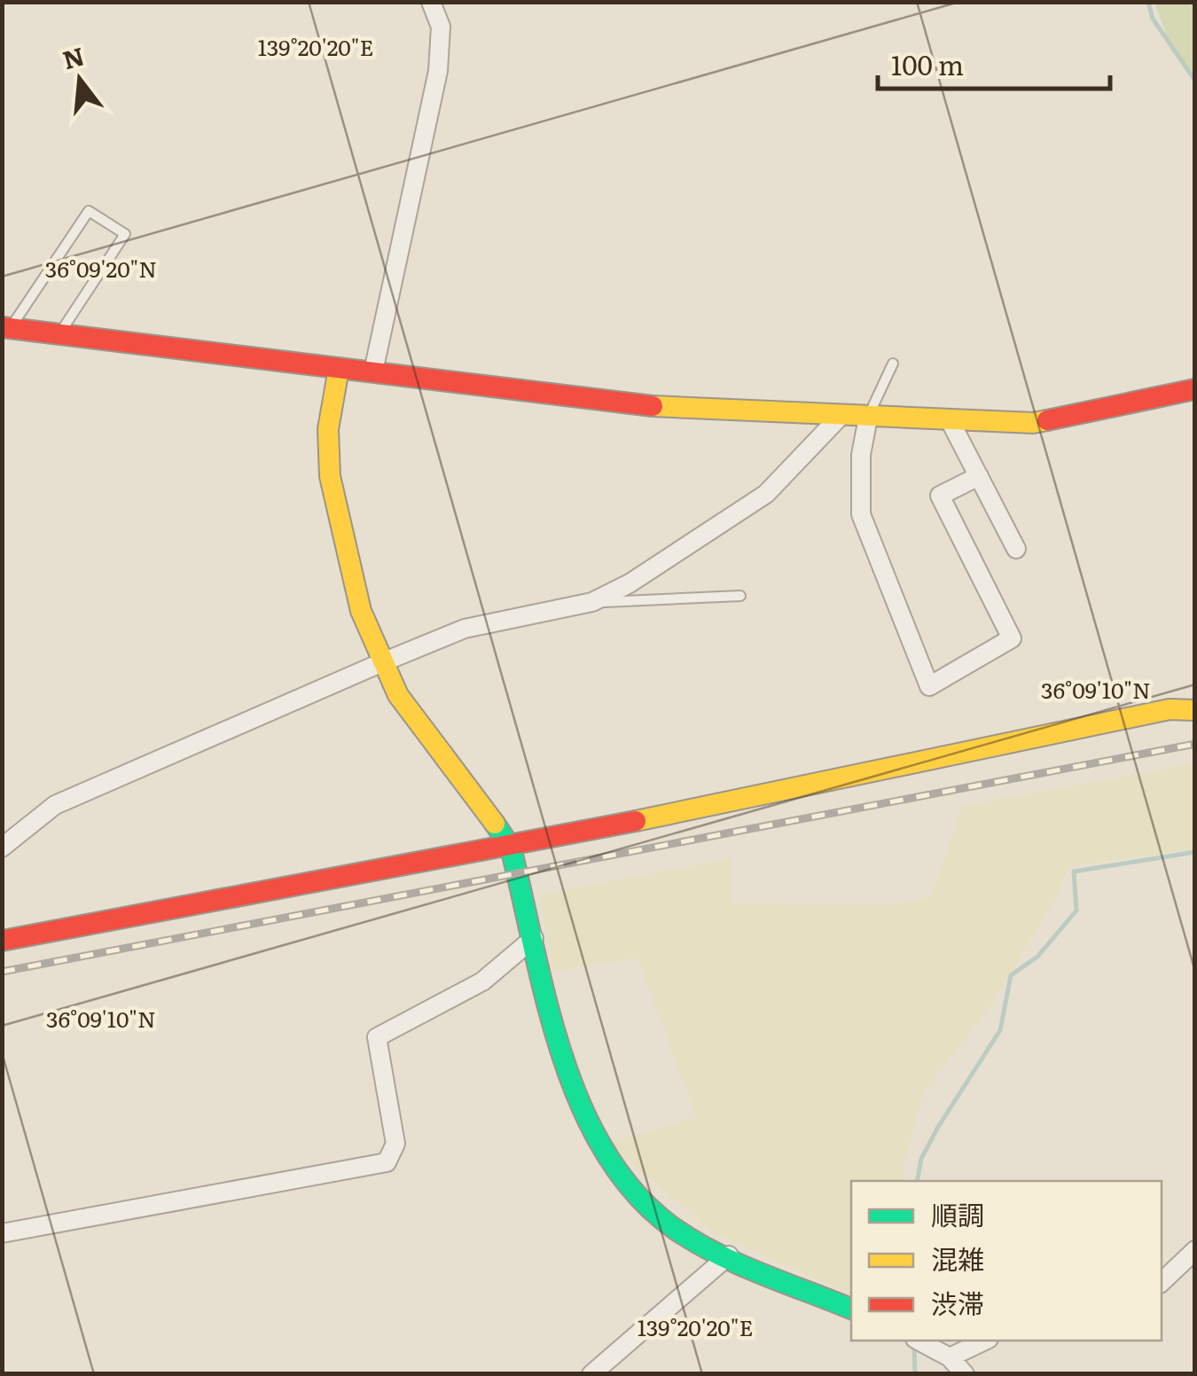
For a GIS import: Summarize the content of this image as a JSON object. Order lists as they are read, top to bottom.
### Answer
{
  "legend": ["順調", "混雑", "渋滞"],
  "scale_bar": "100 m",
  "north": "top",
  "coordinates": ["139°20'20\"E", "36°09'20\"N", "36°09'10\"N"]
}
